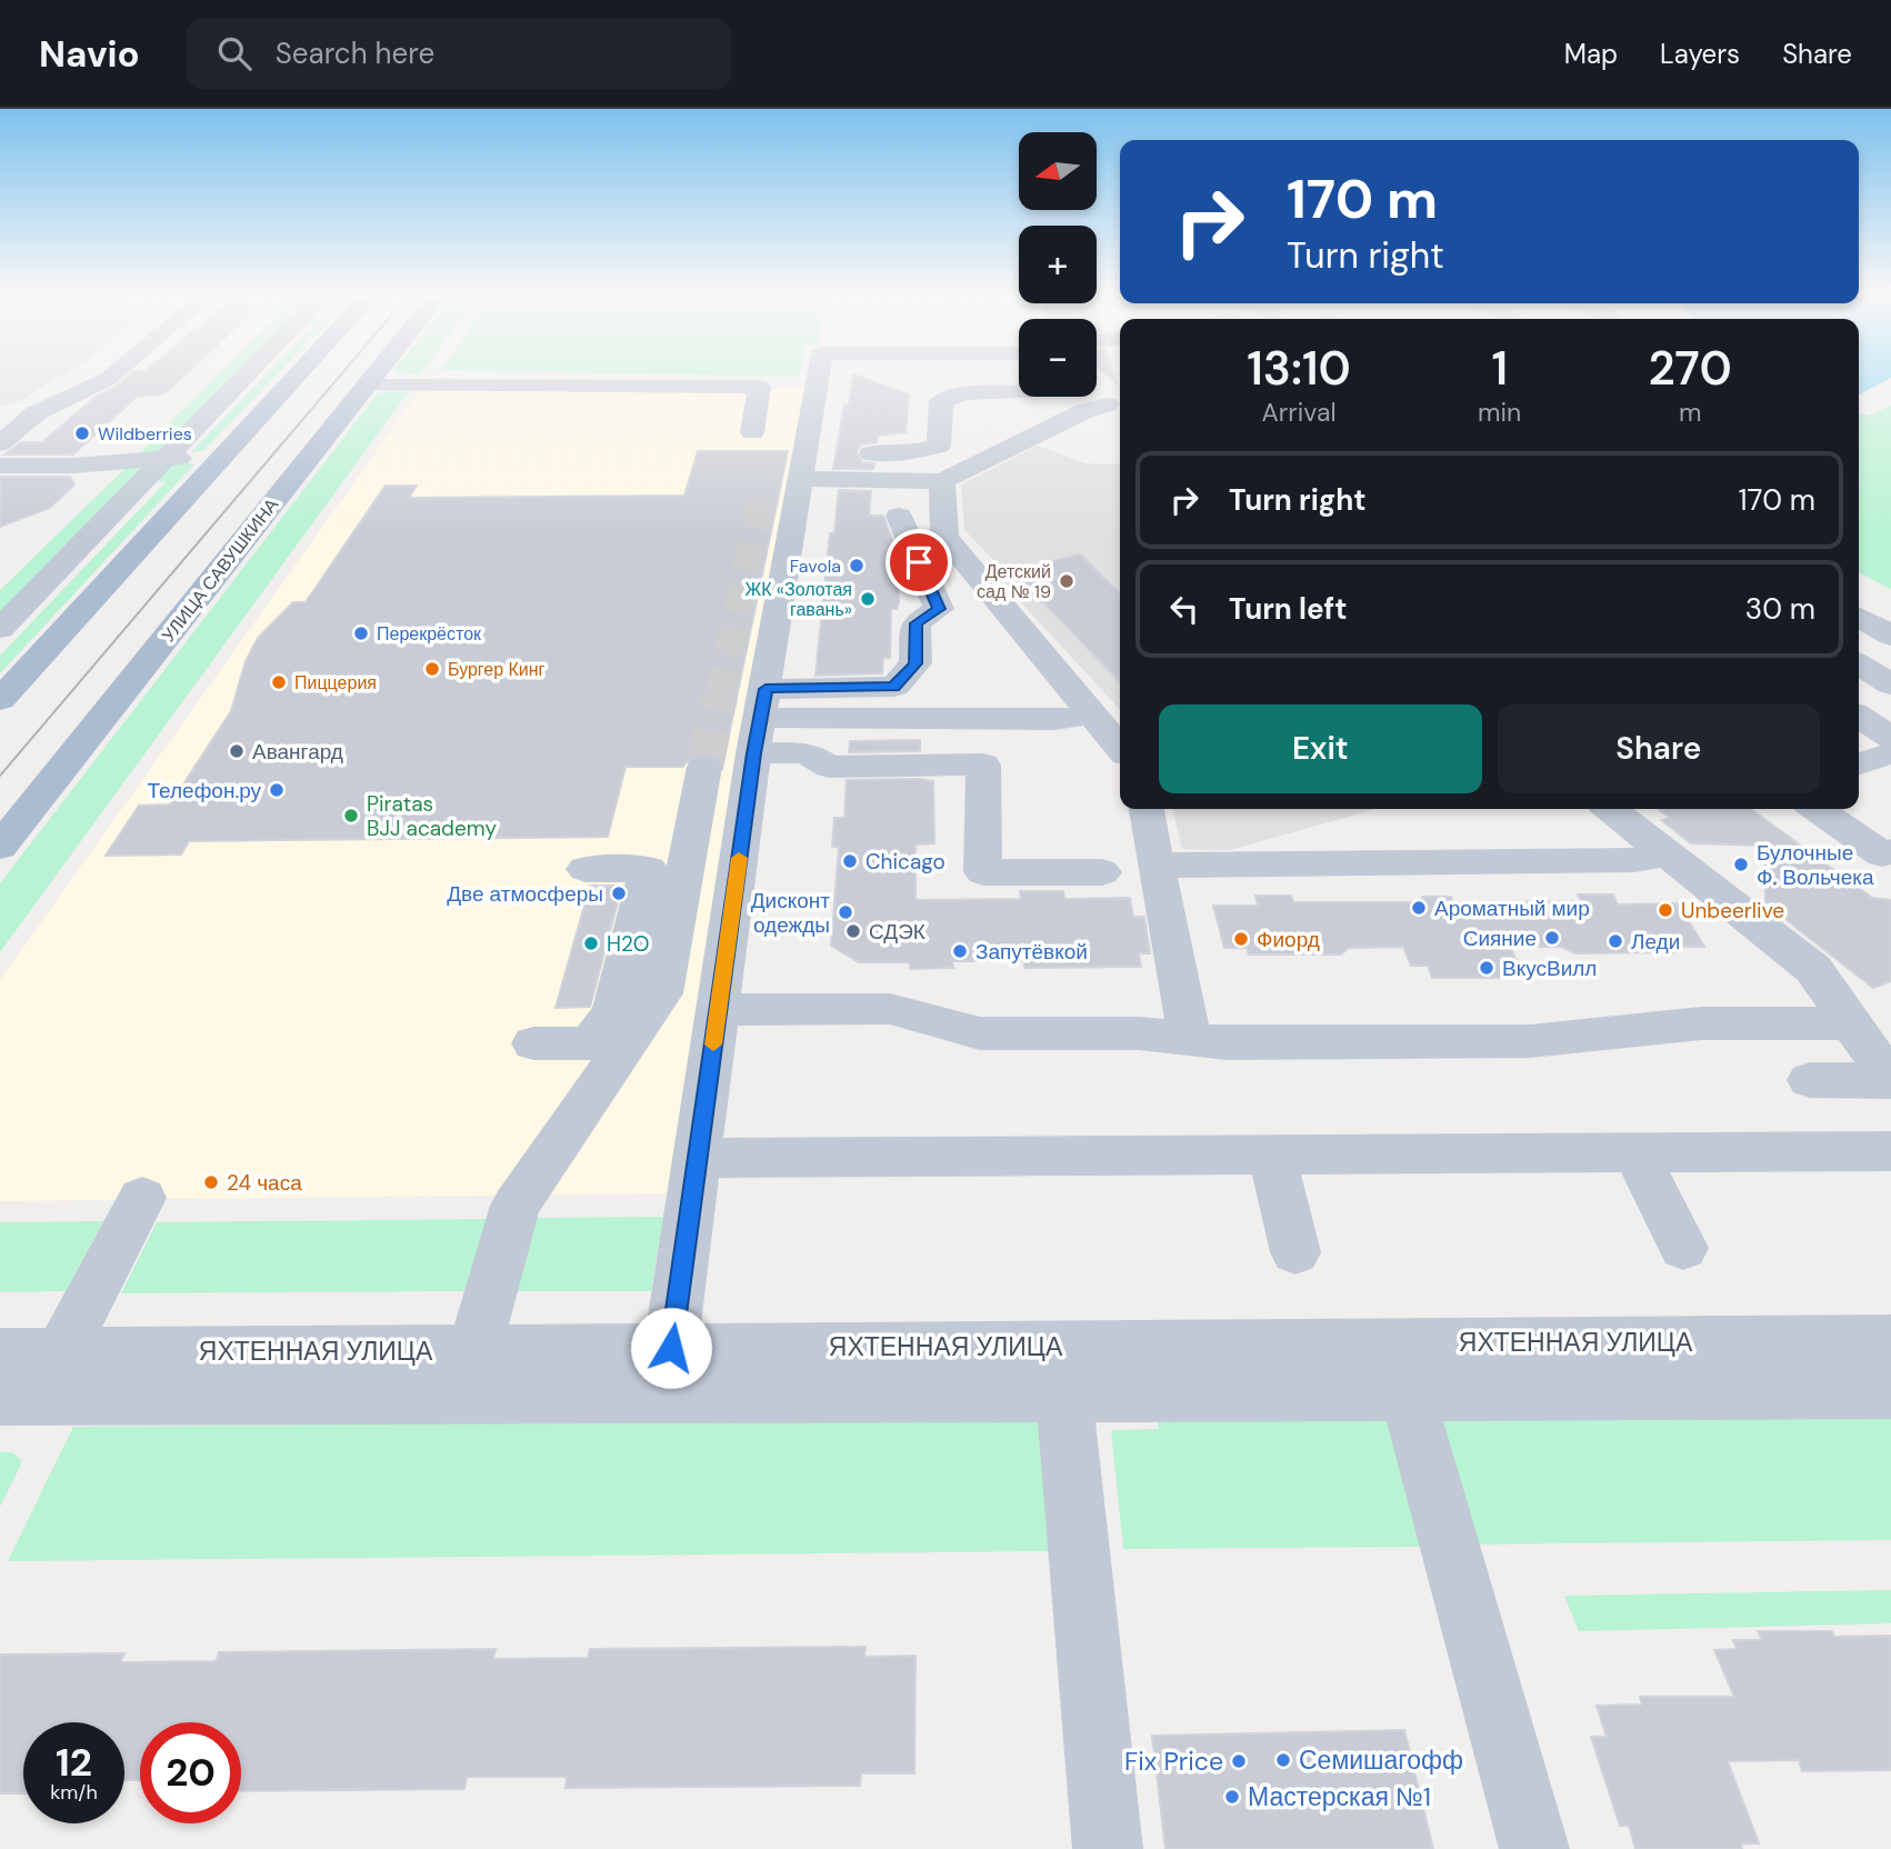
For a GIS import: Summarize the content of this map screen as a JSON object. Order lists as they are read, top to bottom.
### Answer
{
  "streets": {
    "main road": ["УЛИЦА САВУШКИНА"],
    "street": ["ЯХТЕННАЯ УЛИЦА"]
  },
  "places": [
    "Wildberries",
    "Favola",
    "Детский сад № 19",
    "ЖК «Золотая гавань»",
    "Перекрёсток",
    "Бургер Кинг",
    "Пиццерия",
    "Авангард",
    "Телефон.ру",
    "Piratas BJJ academy",
    "Chicago",
    "Булочные Ф. Вольчека",
    "Две атмосферы",
    "Ароматный мир",
    "Unbeerlive",
    "Дисконт одежды",
    "СДЭК",
    "Сияние",
    "Фиорд",
    "Леди",
    "H2O",
    "Запутёвкой",
    "ВкусВилл",
    "24 часа",
    "Семишагофф",
    "Fix Price",
    "Мастерская №1"
  ],
  "north": "left",
  "page": {
    "header": "Navio",
    "search": "Search here",
    "nav": ["Map", "Layers", "Share"],
    "map_buttons": ["+", "−"],
    "turn": ["170 m", "Turn right"],
    "eta": [
      "13:10",
      "Arrival",
      "1",
      "min",
      "270",
      "m"
    ],
    "list": [
      {
        "name": "Turn right",
        "value": "170 m"
      },
      {
        "name": "Turn left",
        "value": "30 m"
      }
    ],
    "buttons": ["Exit", "Share"],
    "speed": "12 km/h",
    "limit": "20"
  }
}
